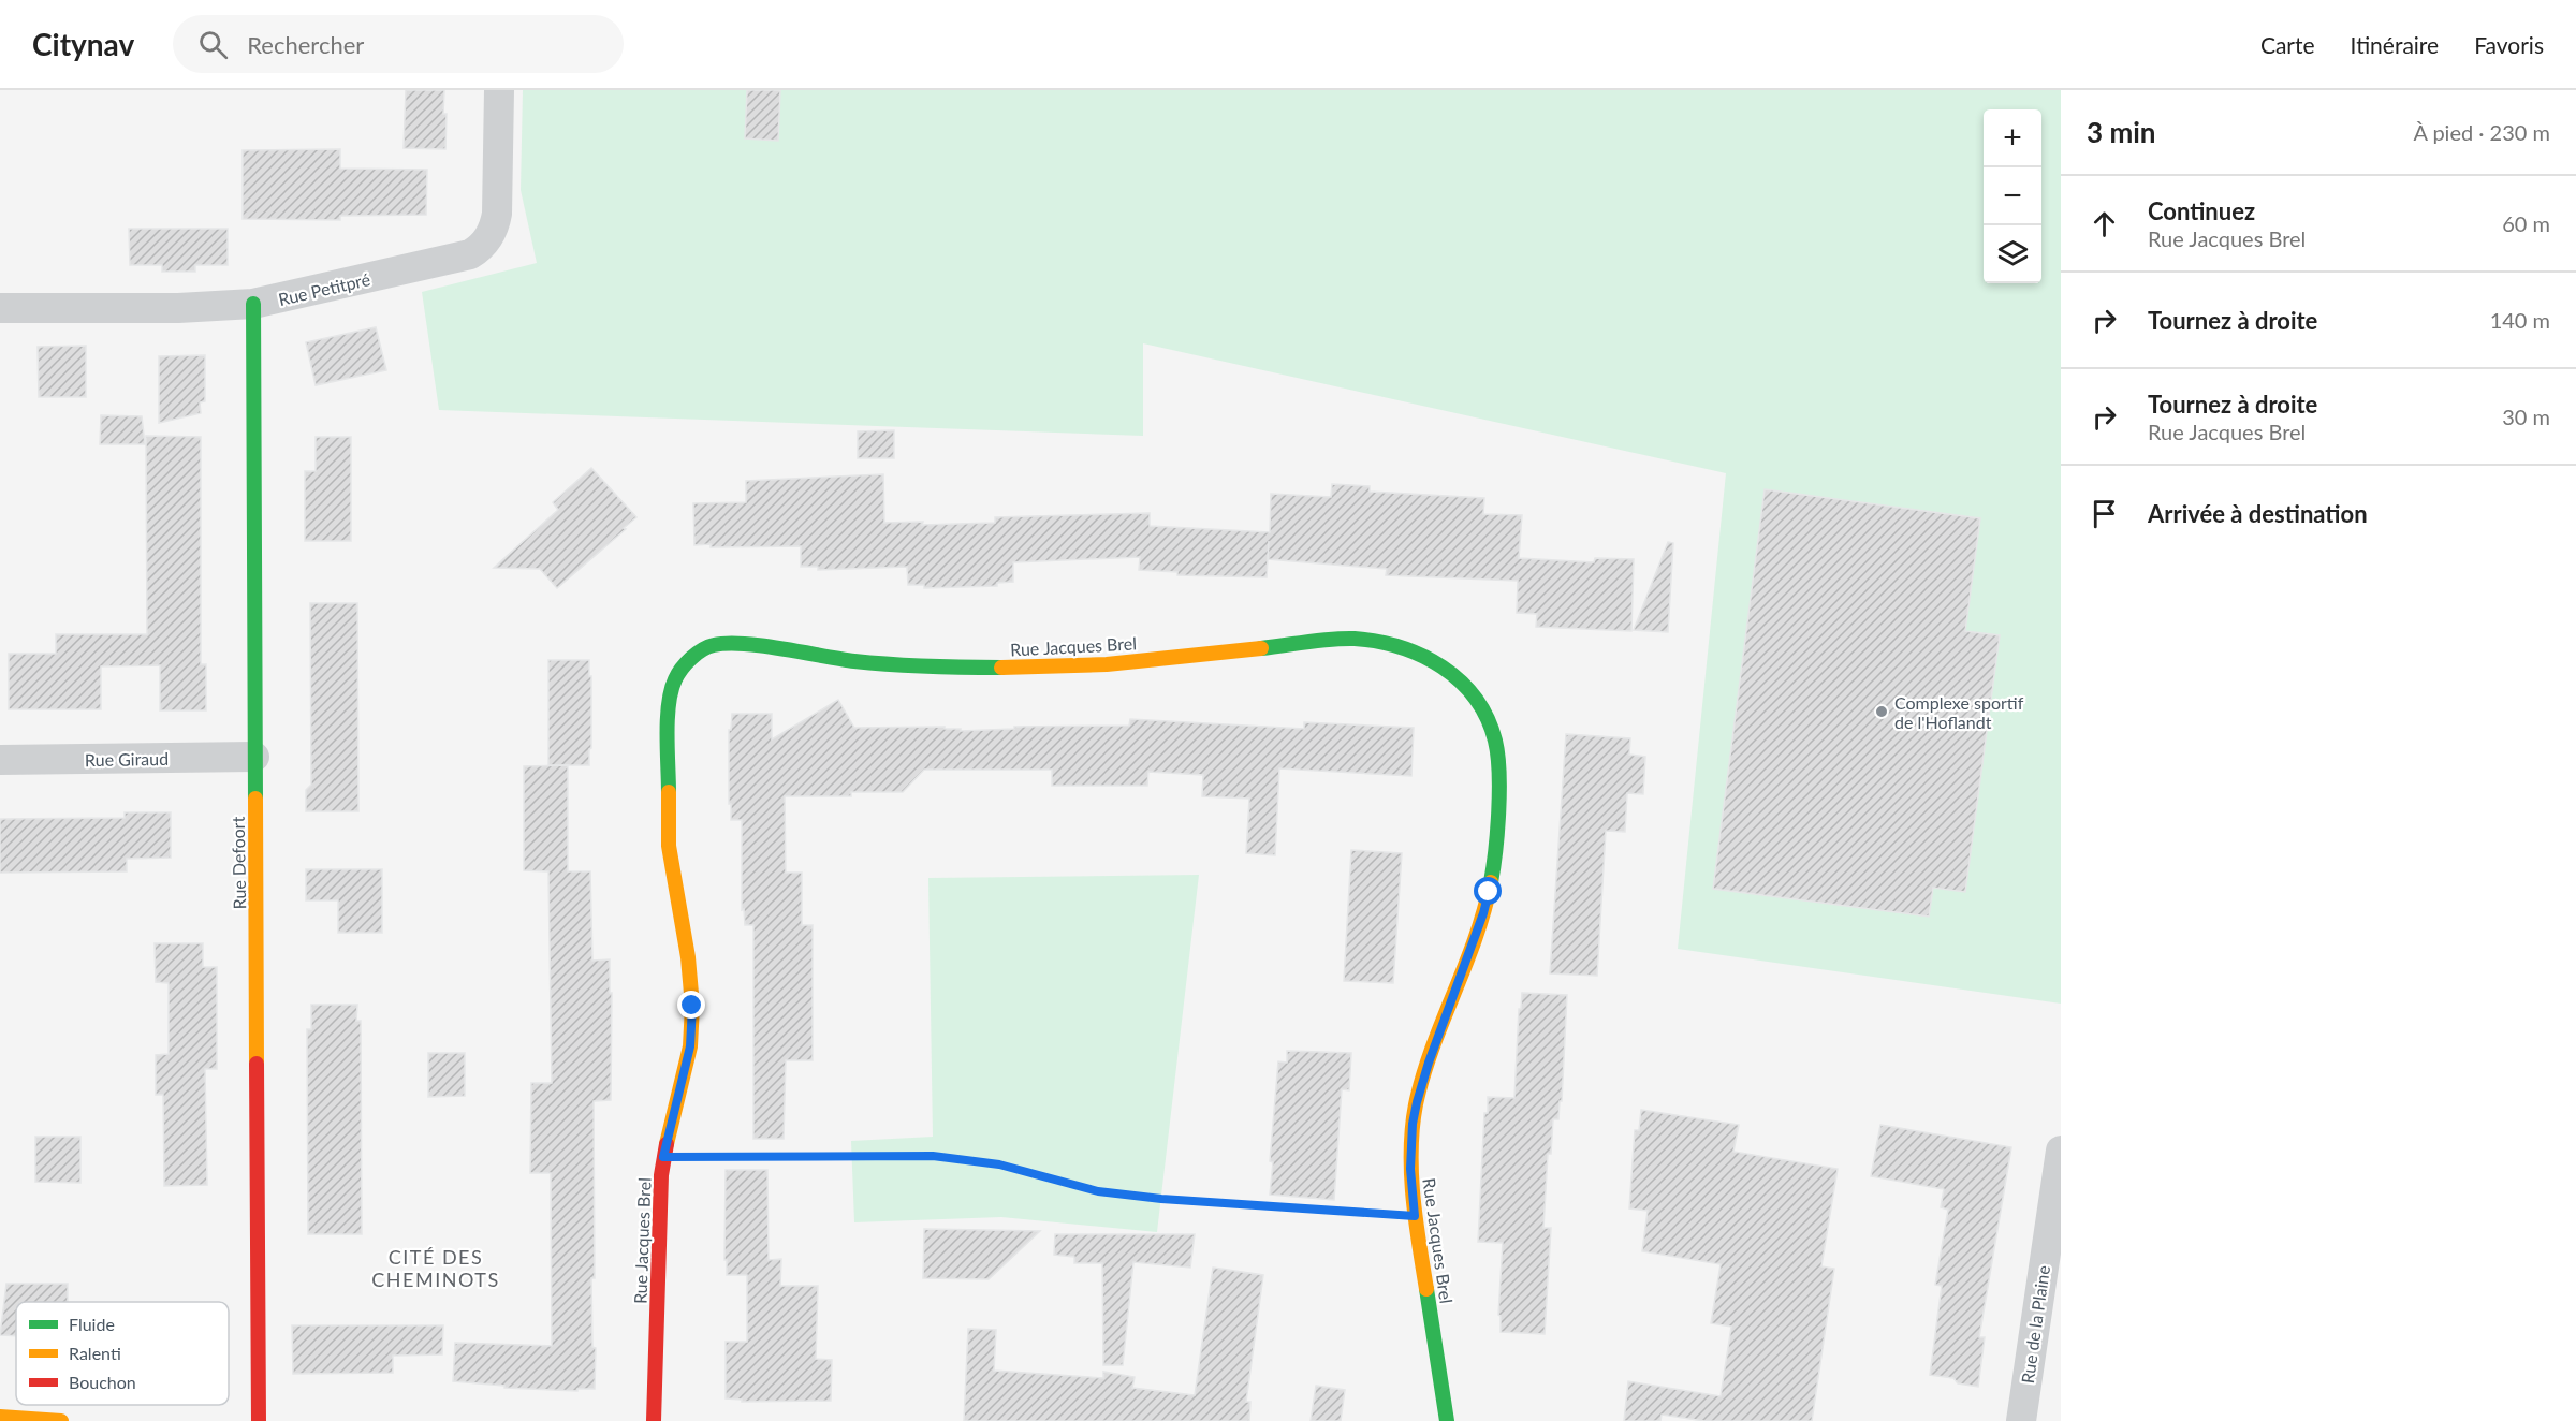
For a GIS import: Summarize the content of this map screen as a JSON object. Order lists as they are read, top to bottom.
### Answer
{
  "streets": {
    "street": [
      "Rue Petitpré",
      "Rue Jacques Brel",
      "Rue Giraud",
      "Rue Defoort",
      "Rue de la Plaine"
    ]
  },
  "crossings": [
    ["Rue Petitpré", "Rue Defoort"],
    ["Rue Giraud", "Rue Defoort"]
  ],
  "districts": ["CITÉ DES CHEMINOTS"],
  "places": ["Complexe sportif de l'Hoflandt"],
  "legend": ["Fluide", "Ralenti", "Bouchon"],
  "page": {
    "header": "Citynav",
    "search": "Rechercher",
    "nav": ["Carte", "Itinéraire", "Favoris"],
    "heading": ["3 min", "À pied · 230 m"],
    "map_buttons": ["+", "−"],
    "list": [
      ["Continuez", "Rue Jacques Brel", "60 m"],
      ["Tournez à droite", "140 m"],
      ["Tournez à droite", "Rue Jacques Brel", "30 m"],
      "Arrivée à destination"
    ]
  }
}
